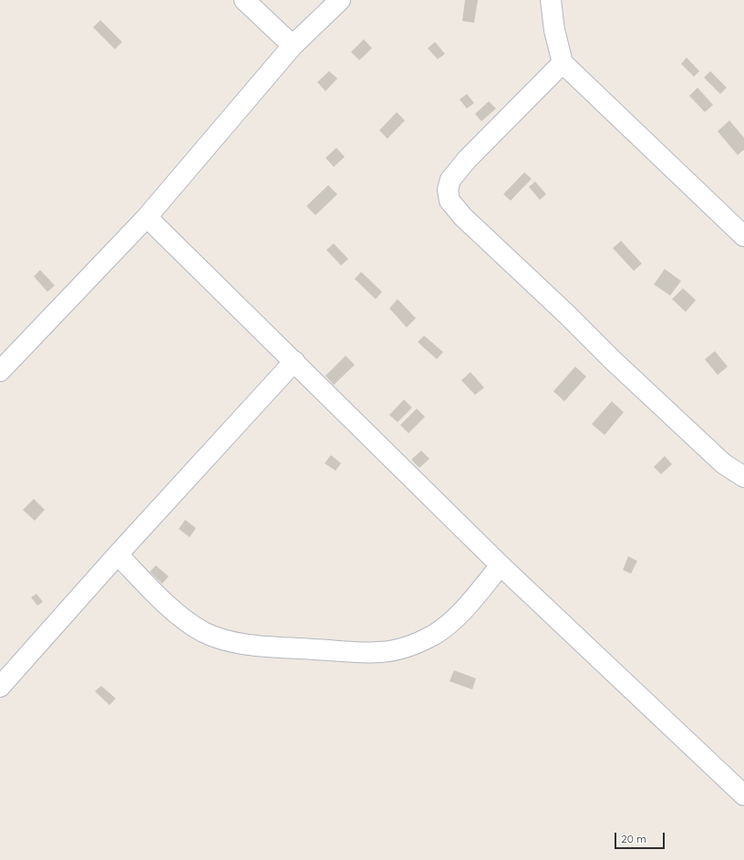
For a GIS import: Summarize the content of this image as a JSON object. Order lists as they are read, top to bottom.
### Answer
{
  "scale_bar": "20 m"
}
